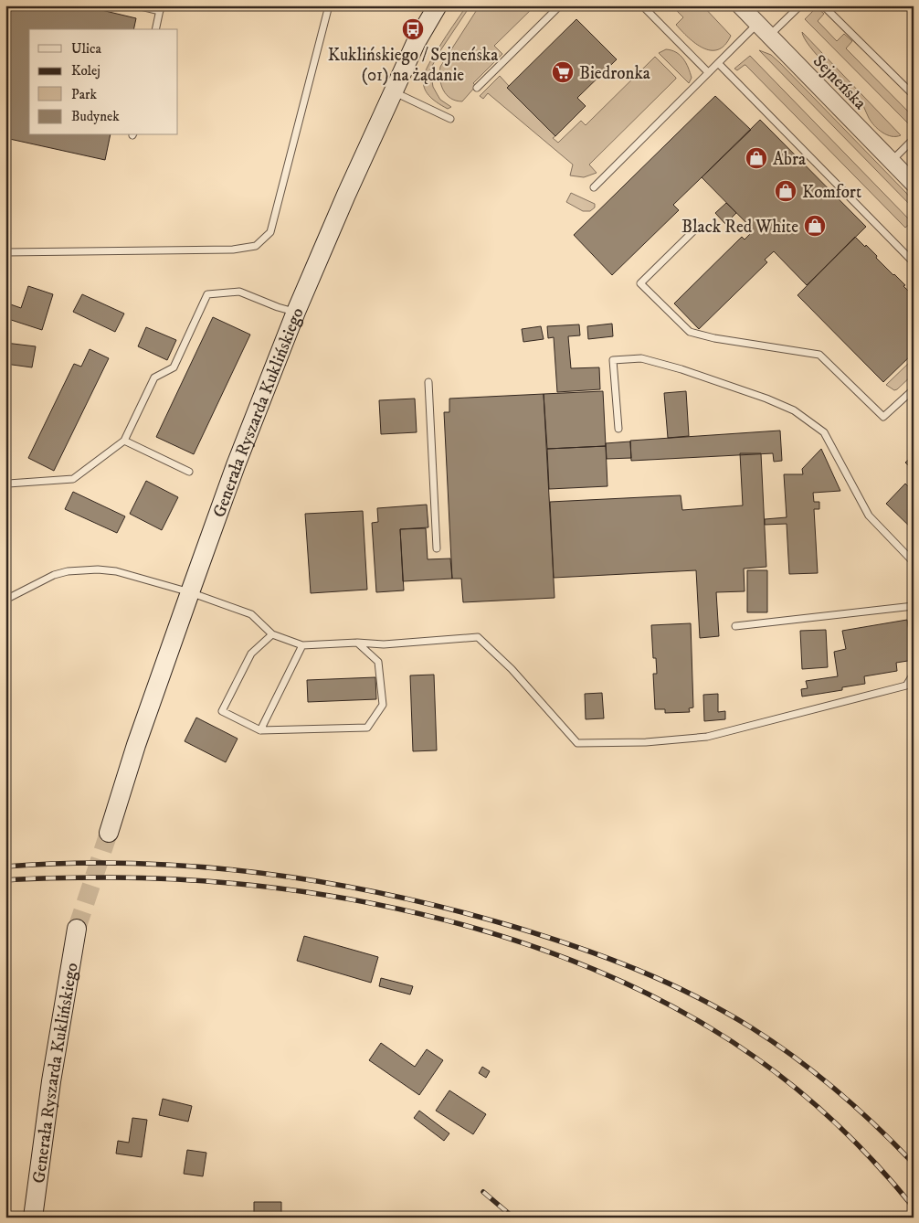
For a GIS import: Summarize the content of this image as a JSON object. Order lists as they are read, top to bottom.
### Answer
{
  "streets": {
    "main road": ["Generała Ryszarda Kuklińskiego"],
    "street": ["Sejneńska"]
  },
  "places": {
    "bus stop": ["Kuklińskiego / Sejneńska (01) na żądanie"],
    "supermarket": ["Biedronka"],
    "shop": ["Abra", "Komfort", "Black Red White"]
  },
  "legend": [
    "Ulica",
    "Kolej",
    "Park",
    "Budynek"
  ]
}
